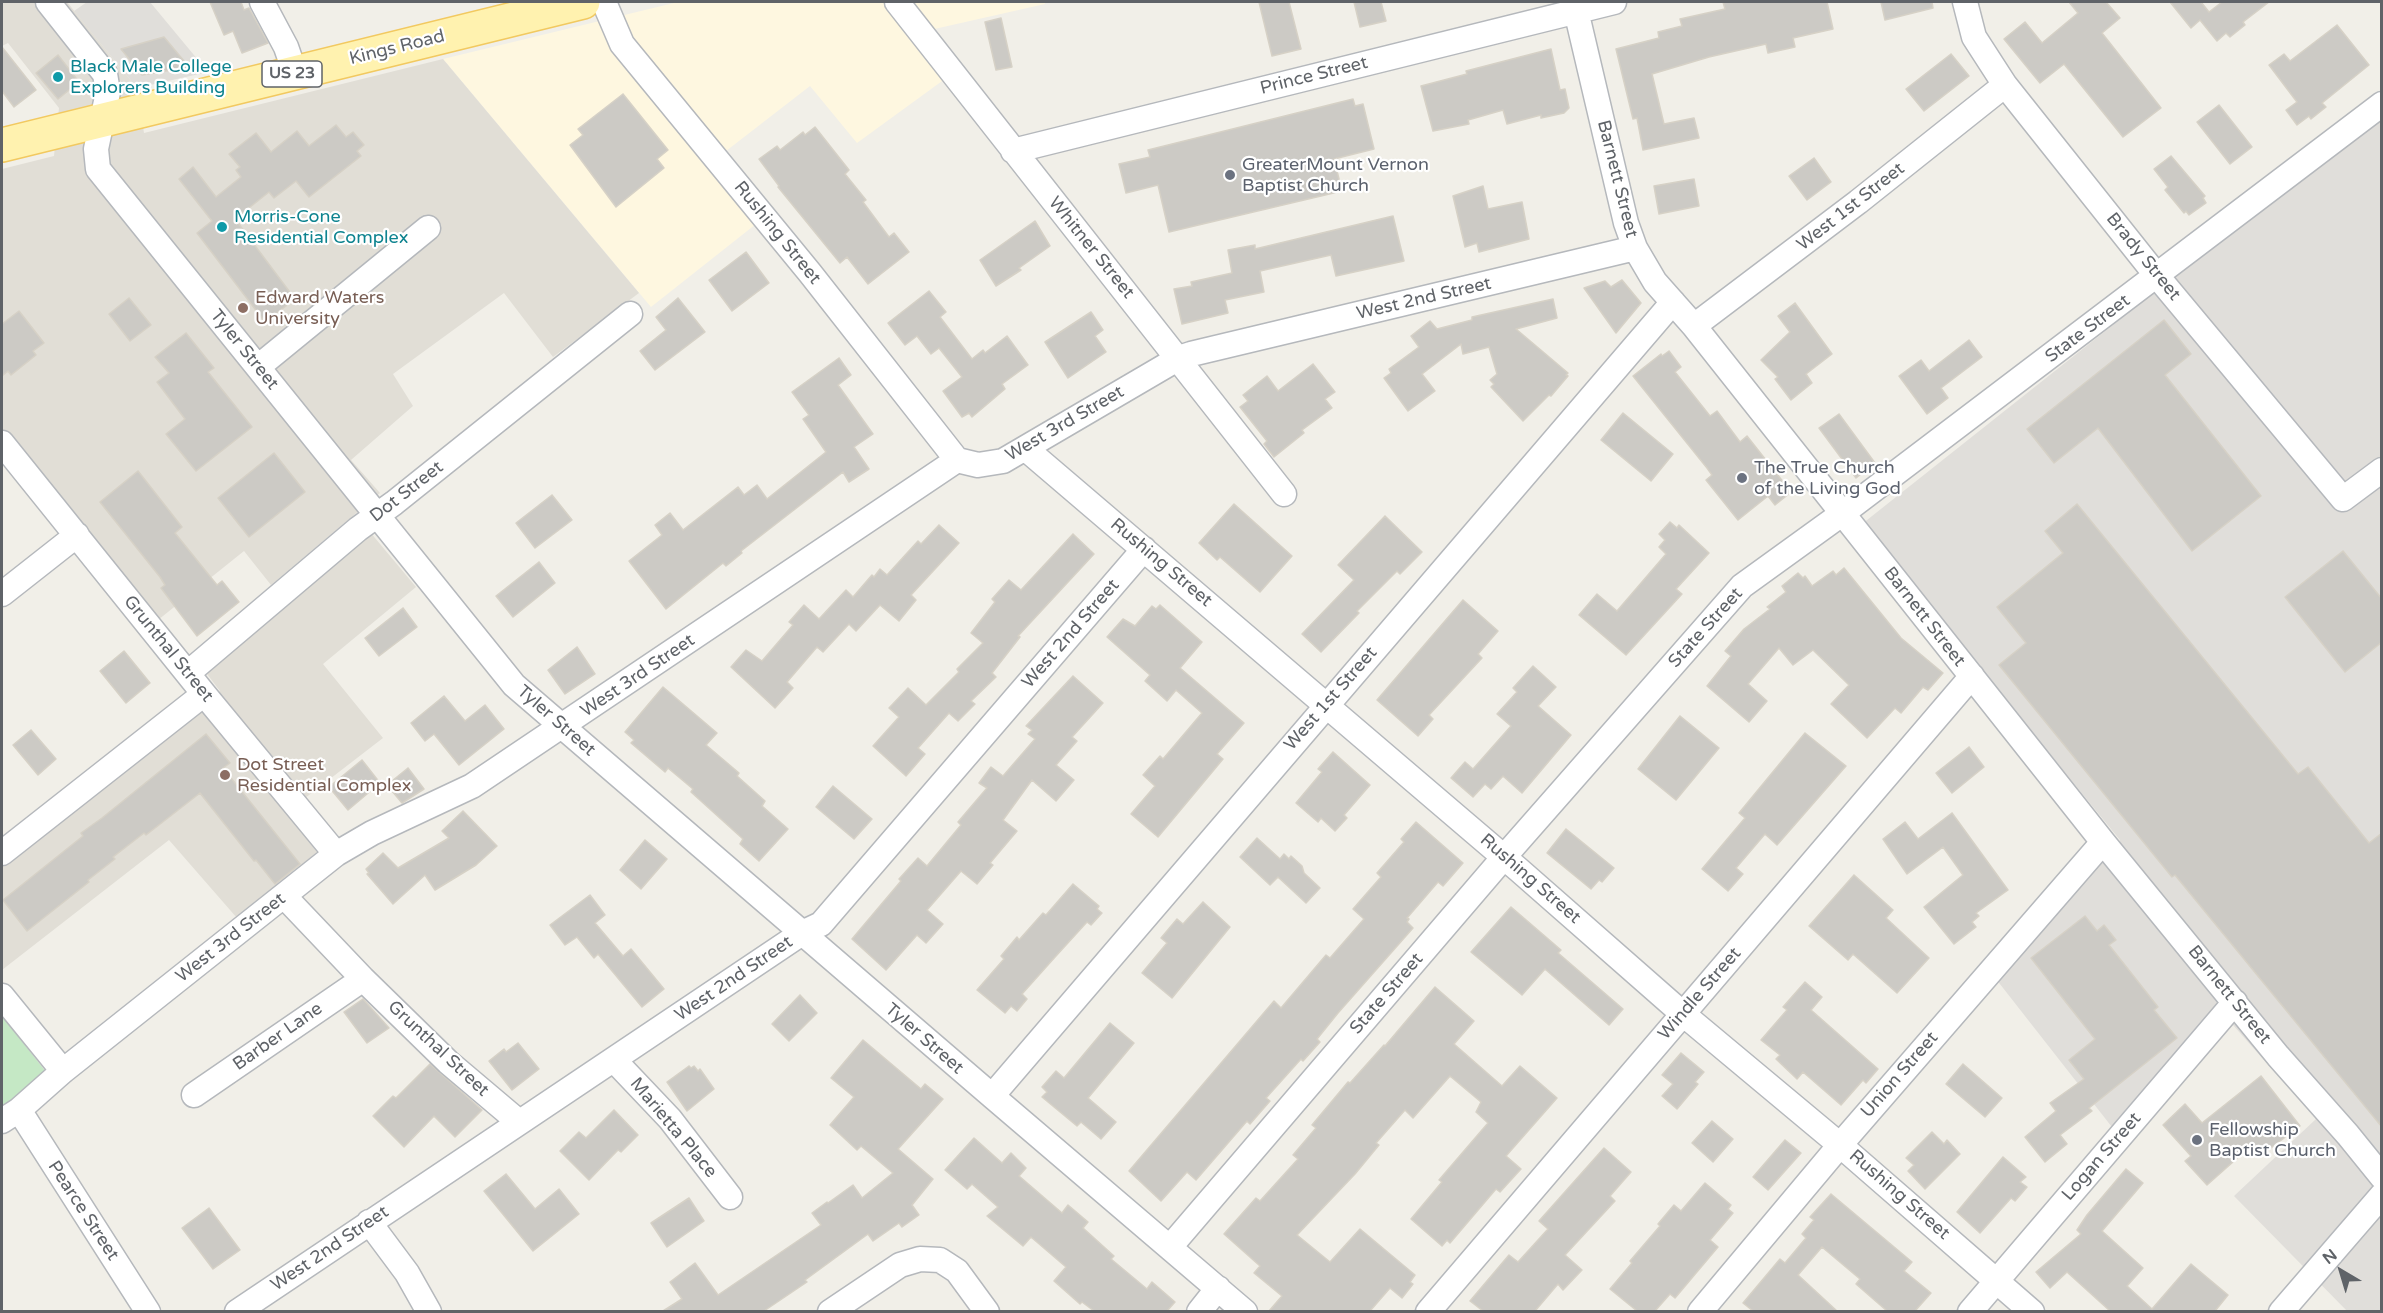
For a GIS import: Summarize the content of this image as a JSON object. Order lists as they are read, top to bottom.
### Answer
{
  "streets": {
    "main road": ["Kings Road", "US 23"],
    "street": [
      "Prince Street",
      "Barnett Street",
      "West 1st Street",
      "Rushing Street",
      "Whitner Street",
      "Brady Street",
      "West 2nd Street",
      "State Street",
      "Tyler Street",
      "West 3rd Street",
      "Dot Street",
      "Grunthal Street",
      "Windle Street",
      "Barber Lane",
      "Union Street",
      "Marietta Place",
      "Logan Street",
      "Pearce Street"
    ]
  },
  "crossings": [
    ["Kings Road", "Tyler Street"],
    ["Prince Street", "Barnett Street"],
    ["Prince Street", "Whitner Street"],
    ["Barnett Street", "West 1st Street"],
    ["Barnett Street", "West 2nd Street"],
    ["Barnett Street", "State Street"],
    ["Barnett Street", "Windle Street"],
    ["Barnett Street", "Union Street"],
    ["Barnett Street", "Logan Street"],
    ["West 1st Street", "Rushing Street"],
    ["West 1st Street", "Brady Street"],
    ["West 1st Street", "Tyler Street"],
    ["Rushing Street", "West 2nd Street"],
    ["Rushing Street", "State Street"],
    ["Rushing Street", "West 3rd Street"],
    ["Rushing Street", "Windle Street"],
    ["Rushing Street", "Union Street"],
    ["Rushing Street", "Logan Street"],
    ["Whitner Street", "West 2nd Street"],
    ["Whitner Street", "West 3rd Street"],
    ["Brady Street", "State Street"],
    ["West 2nd Street", "Tyler Street"],
    ["West 2nd Street", "West 3rd Street"],
    ["West 2nd Street", "Grunthal Street"],
    ["West 2nd Street", "Marietta Place"],
    ["State Street", "Tyler Street"],
    ["Tyler Street", "West 3rd Street"],
    ["Tyler Street", "Dot Street"],
    ["West 3rd Street", "Grunthal Street"],
    ["West 3rd Street", "Pearce Street"],
    ["Dot Street", "Grunthal Street"],
    ["Grunthal Street", "Barber Lane"]
  ],
  "places": [
    "Black Male College Explorers Building",
    "GreaterMount Vernon Baptist Church",
    "Morris-Cone Residential Complex",
    "Edward Waters University",
    "The True Church of the Living God",
    "Dot Street Residential Complex",
    "Fellowship Baptist Church"
  ],
  "north": "top left"
}
